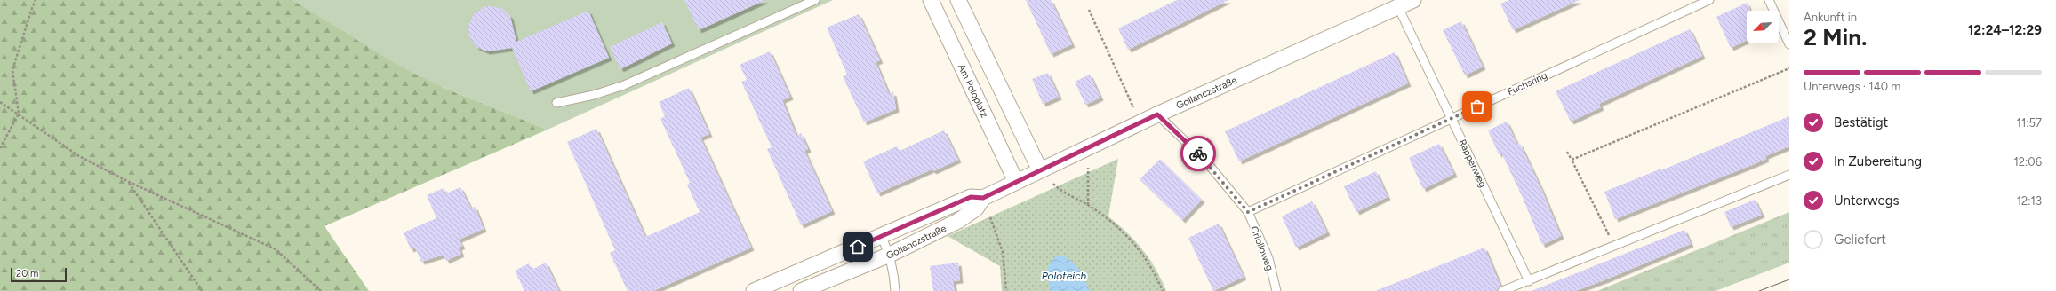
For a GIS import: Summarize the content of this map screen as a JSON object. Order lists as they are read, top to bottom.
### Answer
{
  "streets": {
    "street": ["Am Poloplatz", "Gollanczstraße"],
    "lane": ["Fuchsring", "Rappenweg", "Criolloweg"]
  },
  "crossings": [
    ["Fuchsring", "Rappenweg"],
    ["Fuchsring", "Criolloweg"],
    ["Am Poloplatz", "Gollanczstraße"],
    ["Gollanczstraße", "Rappenweg"],
    ["Gollanczstraße", "Criolloweg"]
  ],
  "water": ["Poloteich"],
  "scale_bar": "20 m",
  "north": "bottom left",
  "page": {
    "heading": ["2 Min.", "Ankunft in", "12:24–12:29"],
    "bar": "Unterwegs · 140 m",
    "list": [
      ["Bestätigt", "11:57"],
      ["In Zubereitung", "12:06"],
      ["Unterwegs", "12:13"],
      "Geliefert"
    ],
    "scale": "20 m"
  }
}
